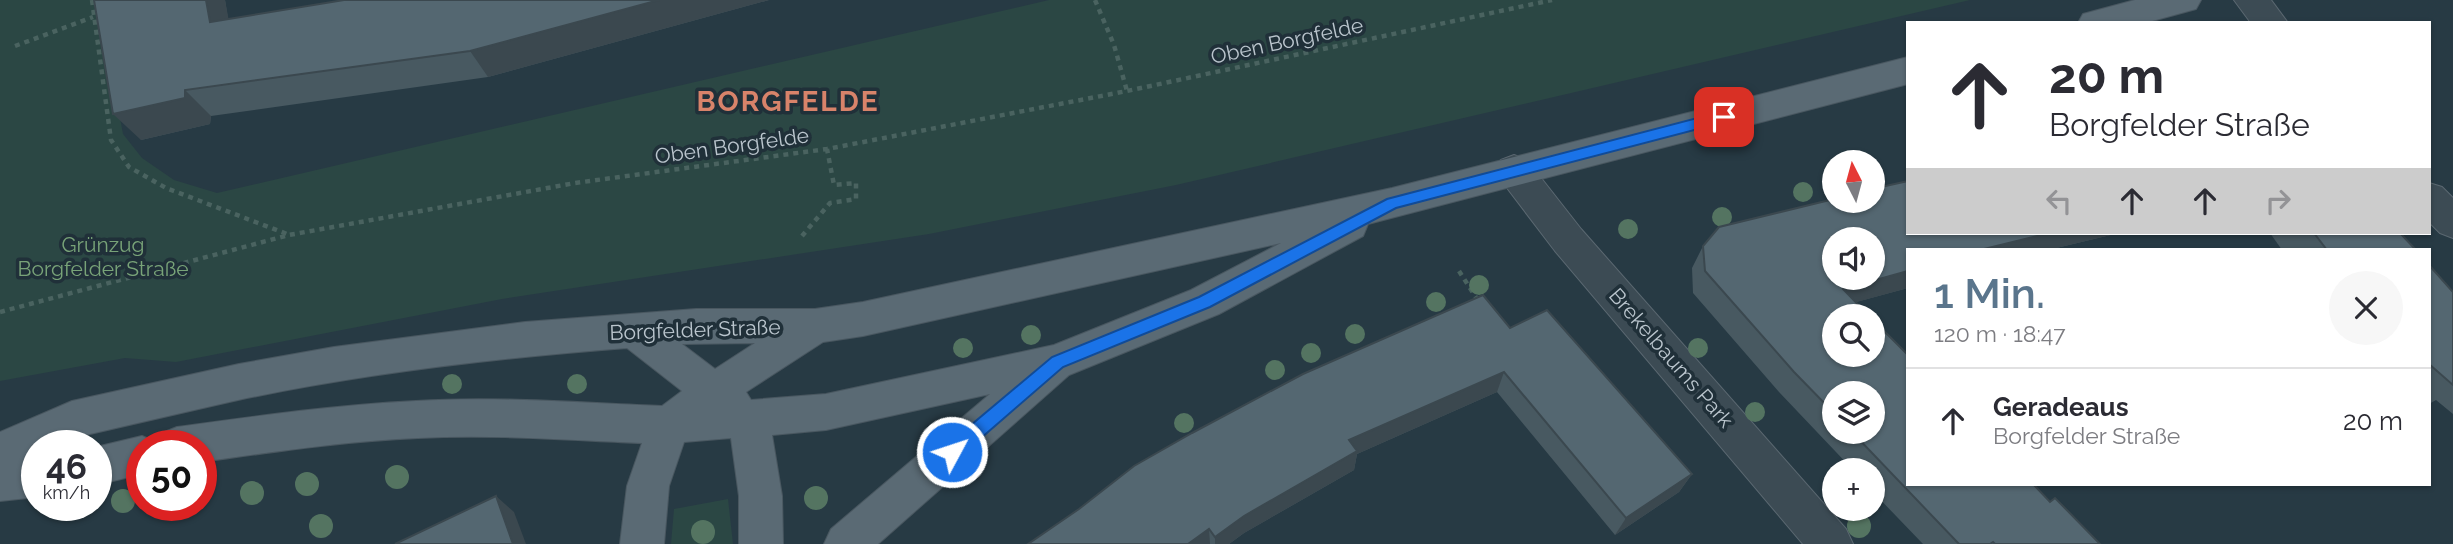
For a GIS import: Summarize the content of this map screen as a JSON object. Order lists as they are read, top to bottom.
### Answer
{
  "streets": {
    "main road": ["Borgfelder Straße"],
    "street": ["Brekelbaums Park"],
    "path": ["Oben Borgfelde"]
  },
  "crossings": [
    ["Borgfelder Straße", "Brekelbaums Park"]
  ],
  "districts": ["BORGFELDE"],
  "parks": ["Grünzug Borgfelder Straße"],
  "north": "top",
  "page": {
    "turn": ["20 m", "Borgfelder Straße"],
    "map_buttons": "+",
    "heading": ["1 Min.", "120 m · 18:47"],
    "list": [
      {
        "name": "Geradeaus",
        "note": "Borgfelder Straße",
        "value": "20 m"
      }
    ],
    "speed": "46 km/h",
    "limit": "50"
  }
}
